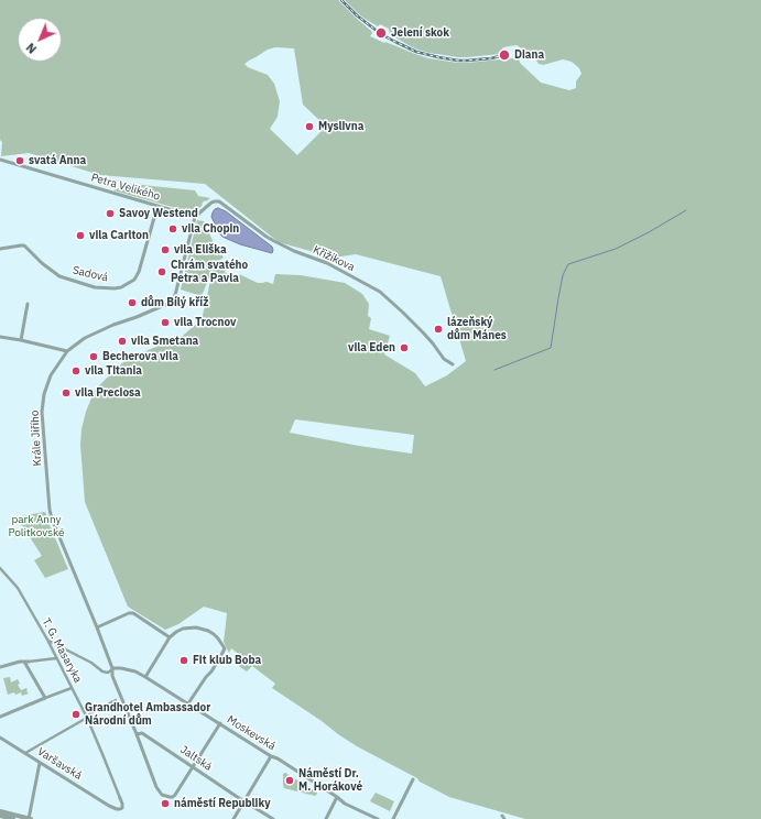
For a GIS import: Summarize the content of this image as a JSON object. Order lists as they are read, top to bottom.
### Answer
{
  "streets": {
    "street": [
      "Petra Velikého",
      "Křižíkova",
      "Sadová",
      "Krále Jiřího",
      "T. G. Masaryka",
      "Moskevská",
      "Jaltská",
      "Varšavská"
    ]
  },
  "crossings": [
    ["Petra Velikého", "Křižíkova"],
    ["Petra Velikého", "Sadová"],
    ["Petra Velikého", "Krále Jiřího"],
    ["Křižíkova", "Krále Jiřího"],
    ["Krále Jiřího", "Moskevská"],
    ["Krále Jiřího", "Jaltská"],
    ["T. G. Masaryka", "Varšavská"]
  ],
  "parks": ["park Anny Politkovské"],
  "places": [
    "Jelení skok",
    "Diana",
    "Myslivna",
    "svatá Anna",
    "Savoy Westend",
    "vila Chopin",
    "vila Carlton",
    "vila Eliška",
    "Chrám svatého Petra a Pavla",
    "dům Bílý kříž",
    "vila Trocnov",
    "lázeňský dům Mánes",
    "vila Smetana",
    "vila Eden",
    "Becherova vila",
    "vila Titania",
    "vila Preciosa",
    "Fit klub Boba",
    "Grandhotel Ambassador Národní dům",
    "Náměstí Dr. M. Horákové",
    "náměstí Republiky"
  ],
  "north": "bottom left"
}
